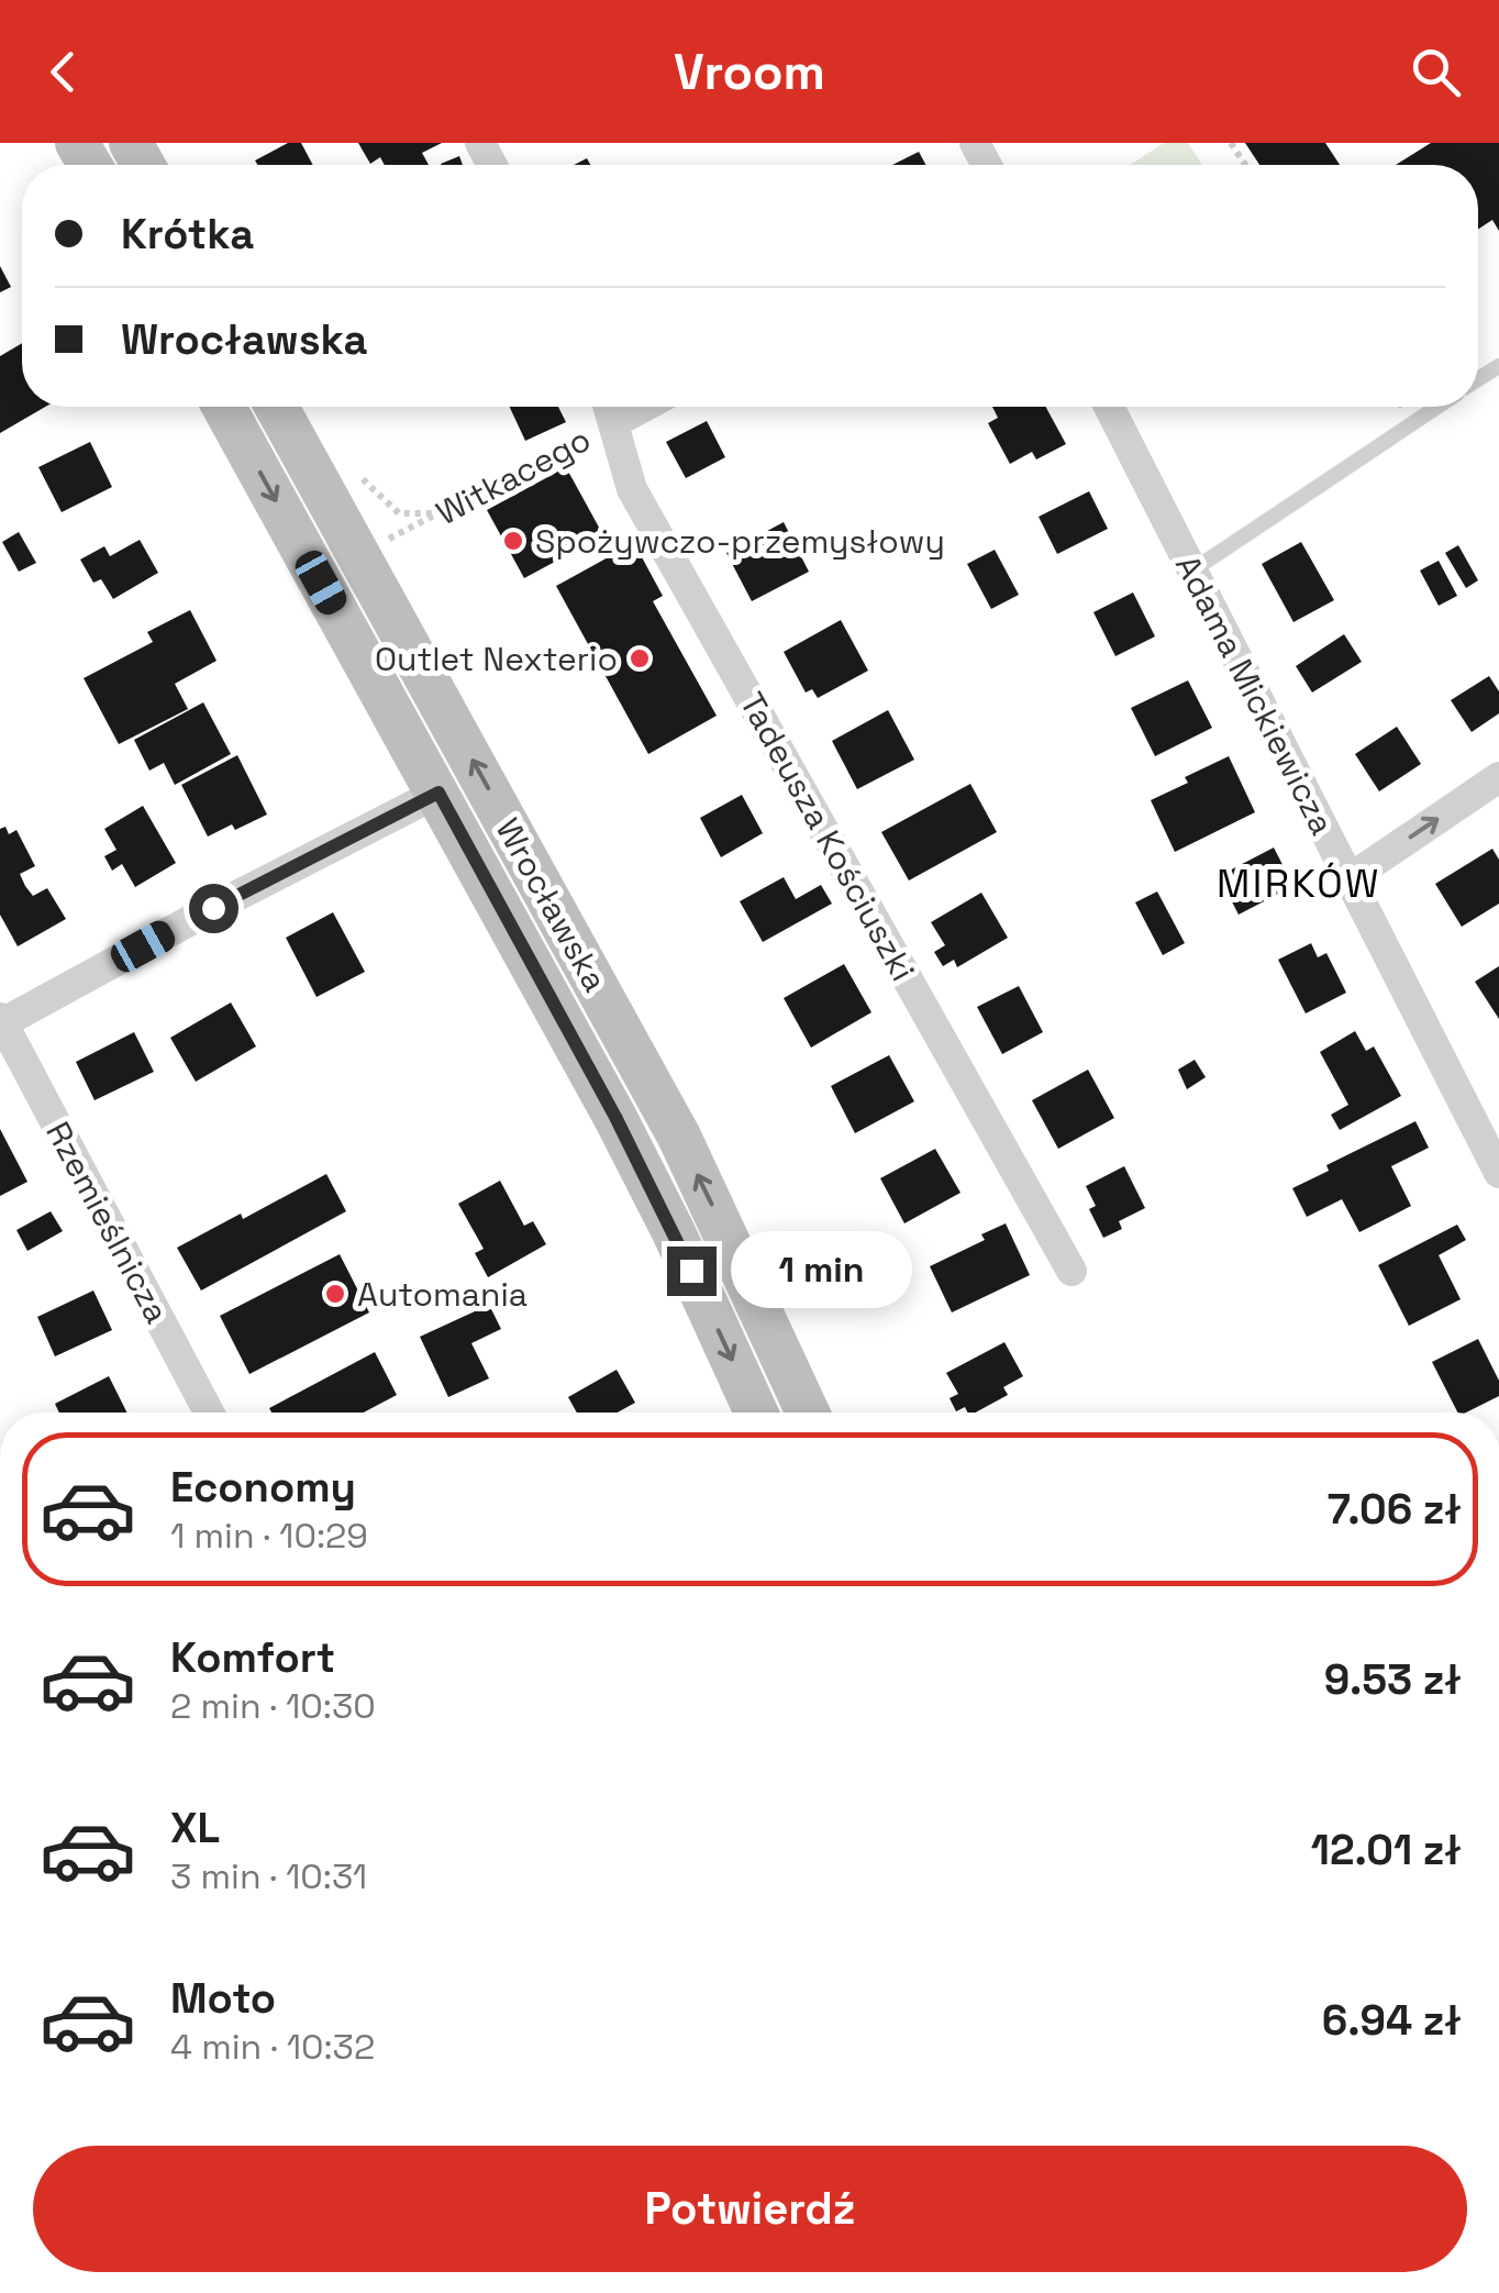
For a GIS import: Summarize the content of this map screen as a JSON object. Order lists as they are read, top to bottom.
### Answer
{
  "streets": {
    "main road": ["Wrocławska"],
    "street": [
      "Witkacego",
      "Adama Mickiewicza",
      "Tadeusza Kościuszki",
      "Rzemieślnicza"
    ]
  },
  "crossings": [
    ["Witkacego", "Tadeusza Kościuszki"]
  ],
  "districts": ["MIRKÓW"],
  "places": ["Spożywczo-przemysłowy", "Outlet Nexterio", "Automania"],
  "page": {
    "header": "Vroom",
    "banner": ["Krótka", "Wrocławska"],
    "bubble": "1 min",
    "list": [
      {
        "name": "Economy",
        "note": "1 min · 10:29",
        "value": "7.06 zł"
      },
      {
        "name": "Komfort",
        "note": "2 min · 10:30",
        "value": "9.53 zł"
      },
      {
        "name": "XL",
        "note": "3 min · 10:31",
        "value": "12.01 zł"
      },
      {
        "name": "Moto",
        "note": "4 min · 10:32",
        "value": "6.94 zł"
      }
    ],
    "buttons": "Potwierdź"
  }
}
